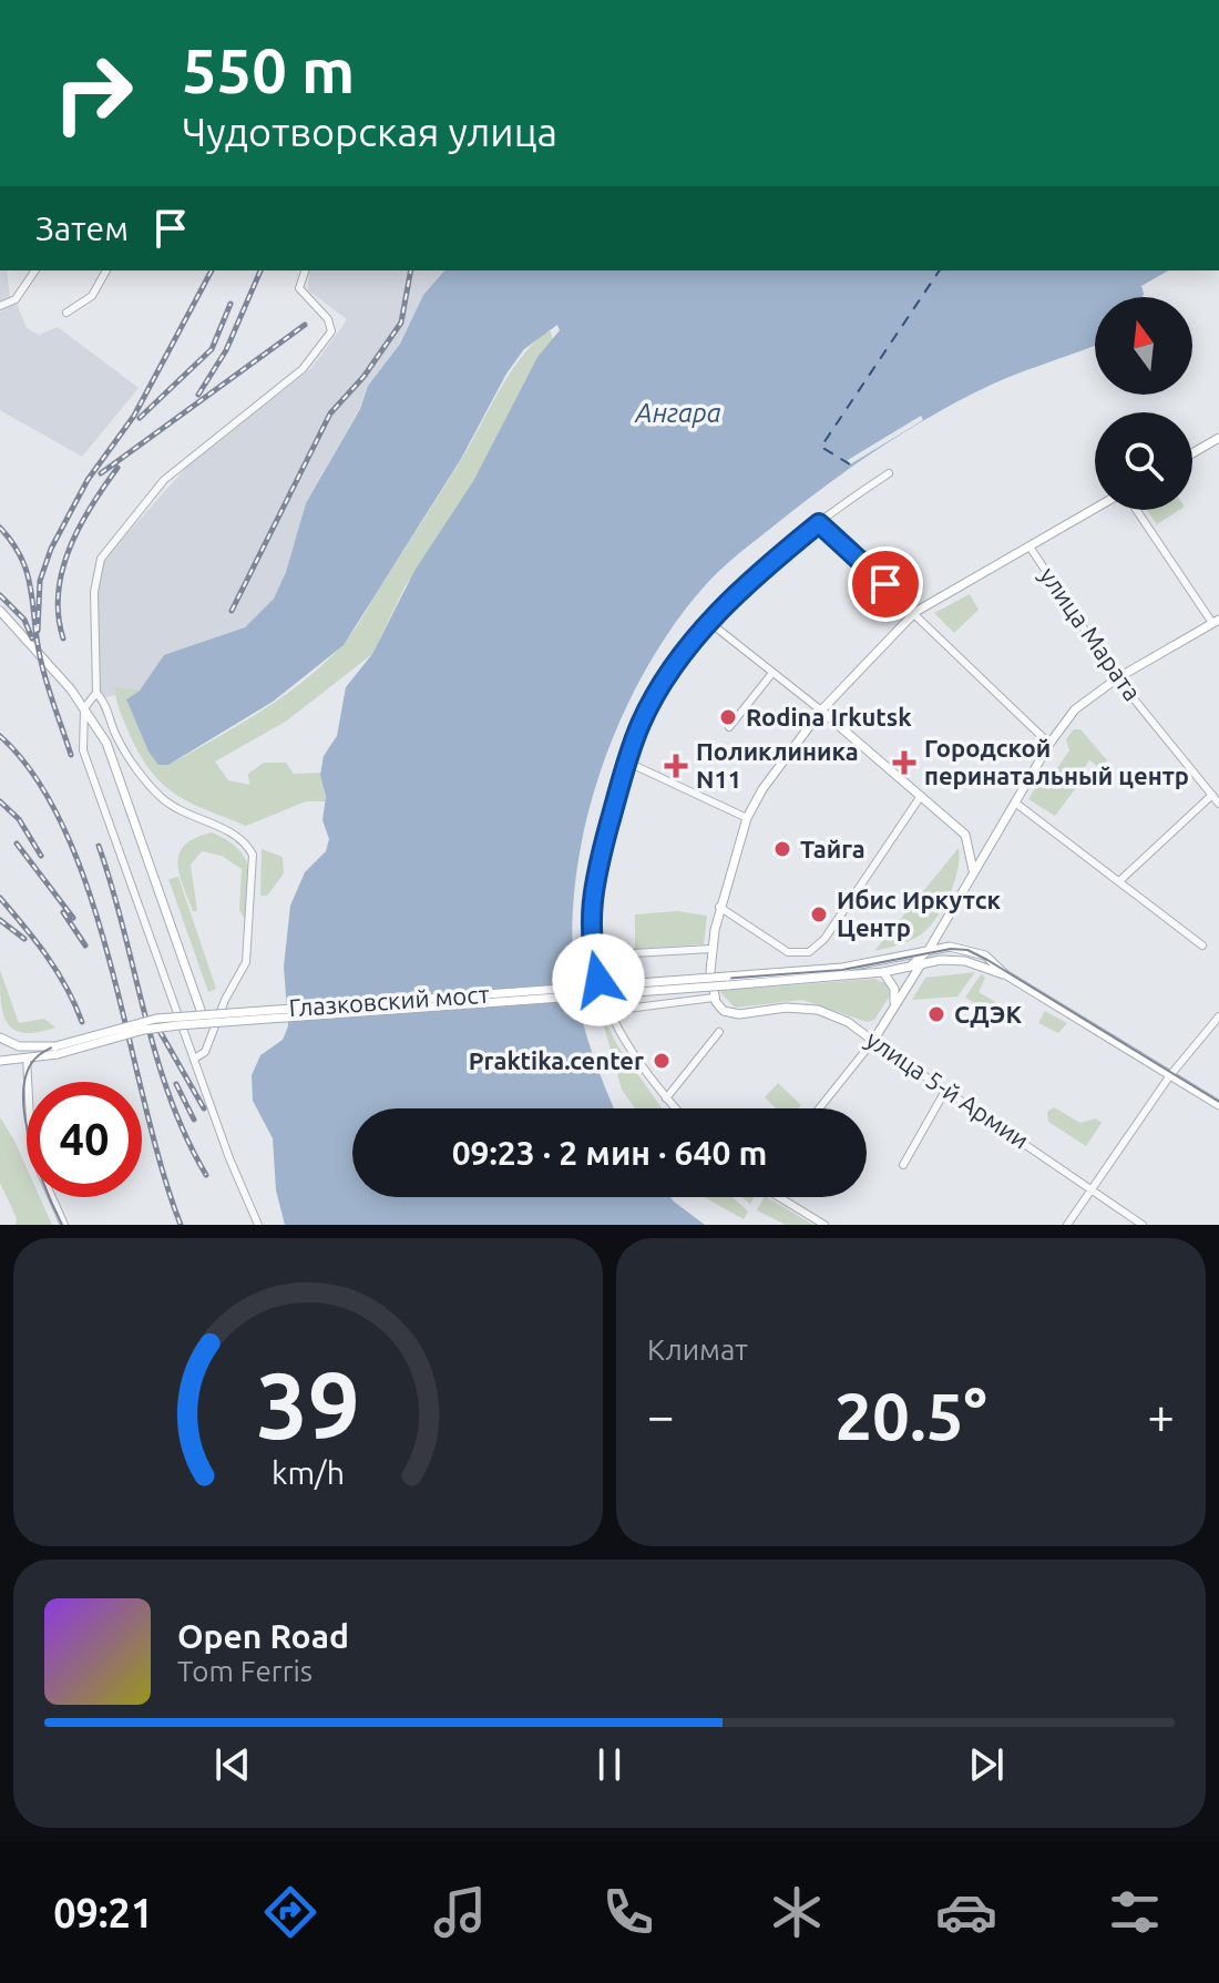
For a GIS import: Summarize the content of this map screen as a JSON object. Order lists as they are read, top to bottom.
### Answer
{
  "streets": {
    "main road": ["Глазковский мост", "улица 5-й Армии"],
    "street": ["улица Марата"]
  },
  "water": ["Ангара"],
  "places": {
    "other": [
      "Rodina Irkutsk",
      "Тайга",
      "Ибис Иркутск Центр",
      "СДЭК",
      "Praktika.center"
    ],
    "health": ["Городской перинатальный центр", "Поликлиника N11"]
  },
  "north": "top",
  "page": {
    "turn": ["550 m", "Чудотворская улица"],
    "then": "Затем",
    "limit": "40",
    "trip": "09:23 · 2 мин · 640 m",
    "tile": "Климат",
    "heat": ["−", "20.5°", "+"],
    "song": ["Open Road", "Tom Ferris"],
    "tabs": "09:21",
    "gauge": ["39", "km/h"]
  }
}
